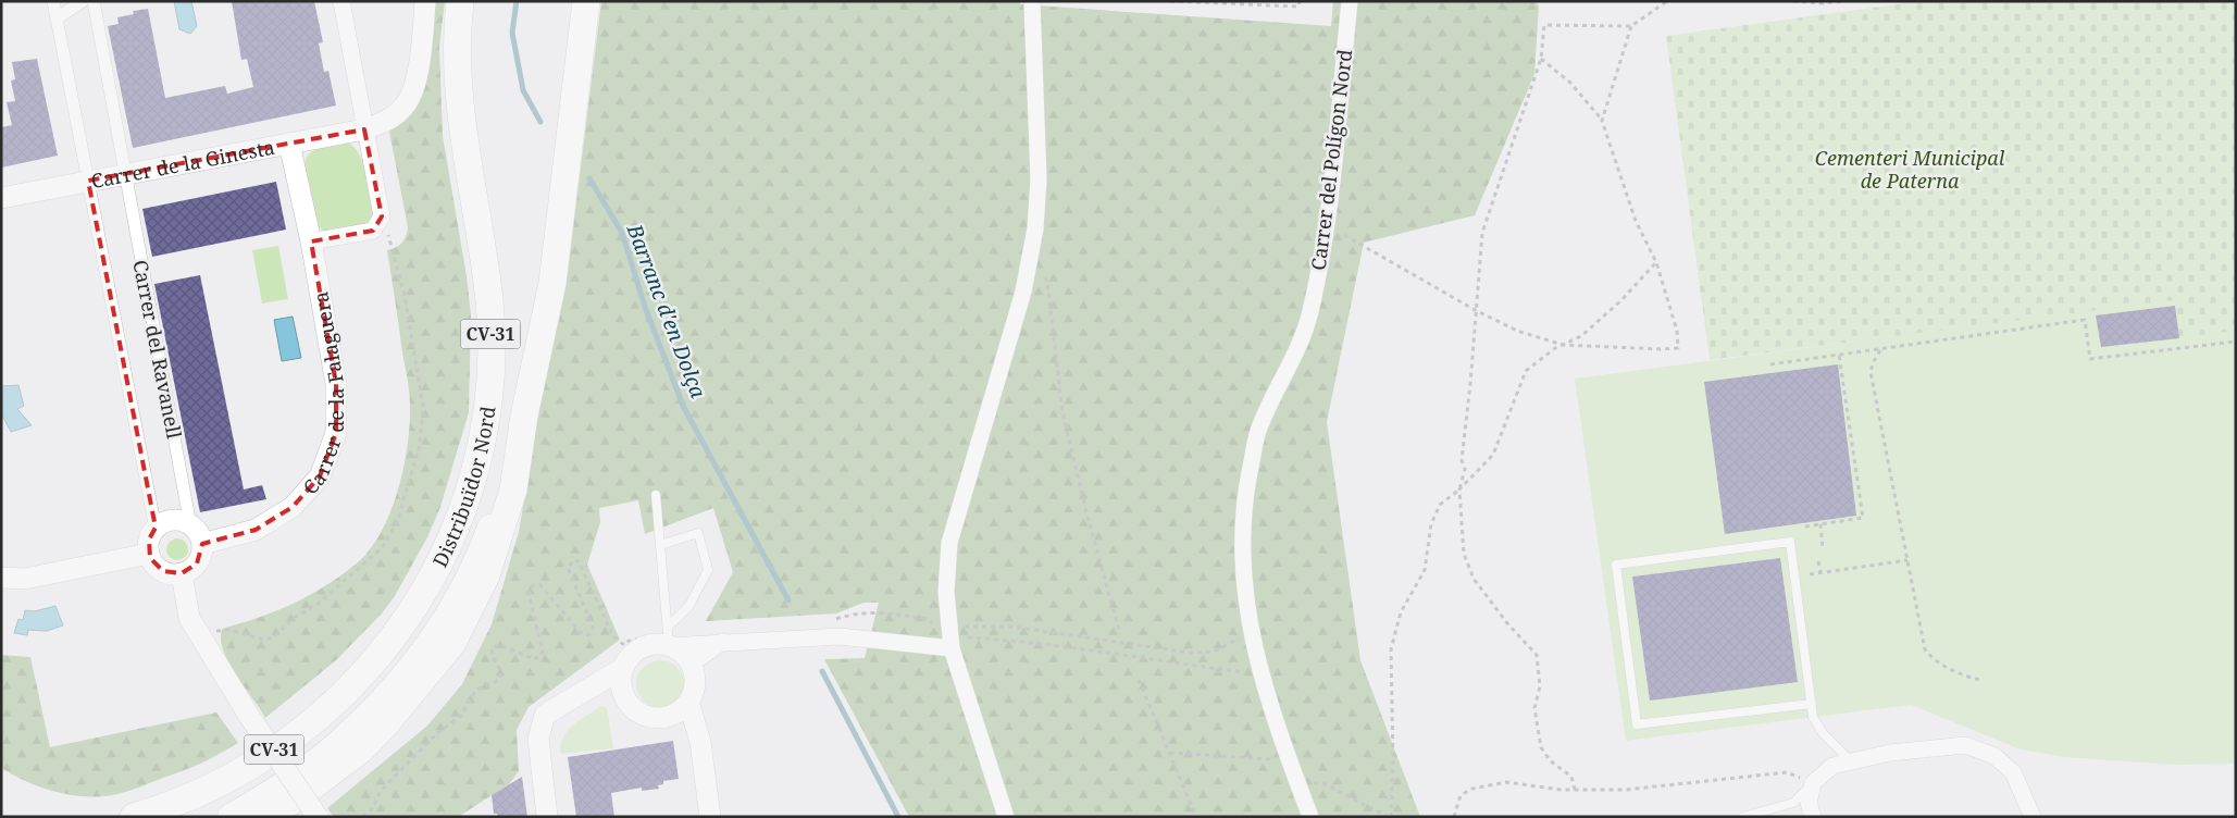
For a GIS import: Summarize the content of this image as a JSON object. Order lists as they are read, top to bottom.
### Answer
{
  "streets": {
    "highway": ["CV-31", "Distribuïdor Nord"],
    "street": [
      "Carrer del Polígon Nord",
      "Carrer de la Ginesta",
      "Carrer del Ravanell",
      "Carrer de la Falaguera"
    ]
  },
  "crossings": [
    ["Carrer de la Ginesta", "Carrer del Ravanell"],
    ["Carrer de la Ginesta", "Carrer de la Falaguera"],
    ["Carrer del Ravanell", "Carrer de la Falaguera"]
  ],
  "water": ["Barranc d'en Dolça"],
  "parks": ["Cementeri Municipal de Paterna"]
}
